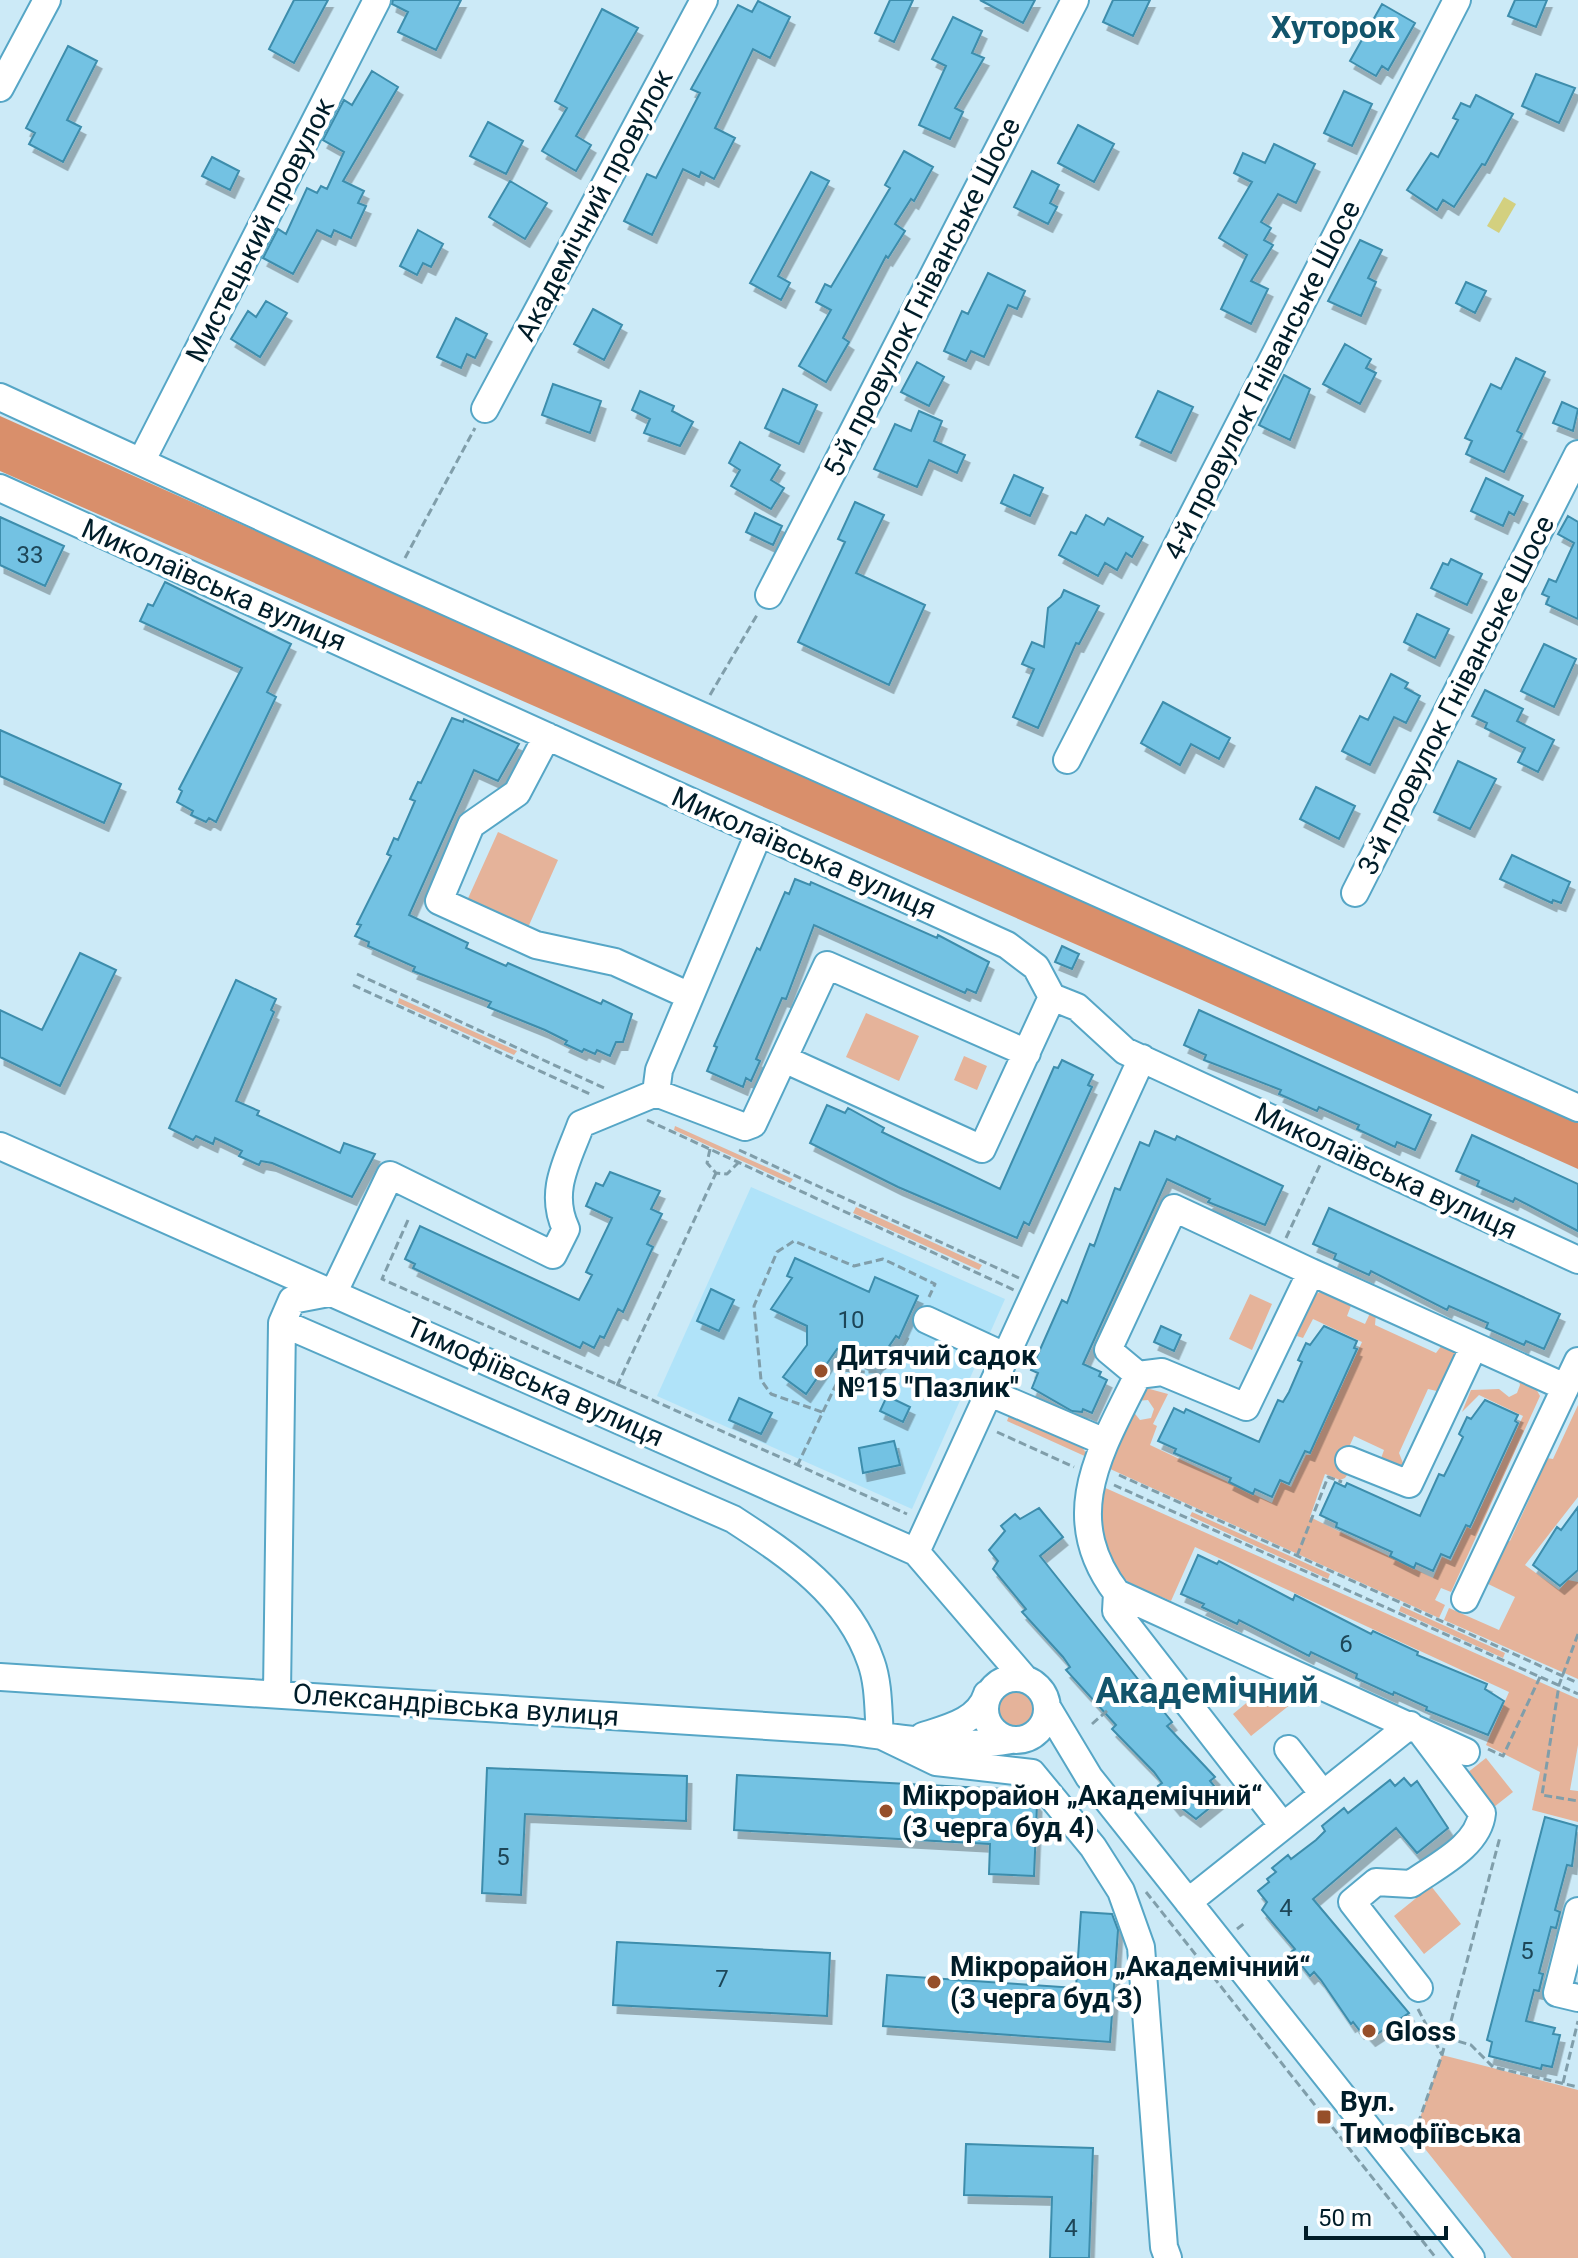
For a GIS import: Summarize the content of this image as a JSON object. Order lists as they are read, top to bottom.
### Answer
{
  "streets": {
    "street": [
      "Академічний провулок",
      "Мистецький провулок",
      "5-й провулок Гніванське Шосе",
      "4-й провулок Гніванське Шосе",
      "Миколаївська вулиця",
      "3-й провулок Гніванське Шосе",
      "Тимофіївська вулиця",
      "Олександрівська вулиця"
    ]
  },
  "crossings": [
    ["Тимофіївська вулиця", "Олександрівська вулиця"]
  ],
  "districts": ["Хуторок", "Академічний"],
  "places": {
    "other": [
      "Дитячий садок №15 \"Пазлик\"",
      "Мікрорайон „Академічний“ (3 черга буд 4)",
      "Мікрорайон „Академічний“ (3 черга буд 3)",
      "Gloss"
    ],
    "transit": ["Вул. Тимофіївська"]
  },
  "house_numbers": [
    "33",
    "10",
    "6",
    "5",
    "4",
    "5",
    "7",
    "4"
  ],
  "scale_bar": "50 m"
}
